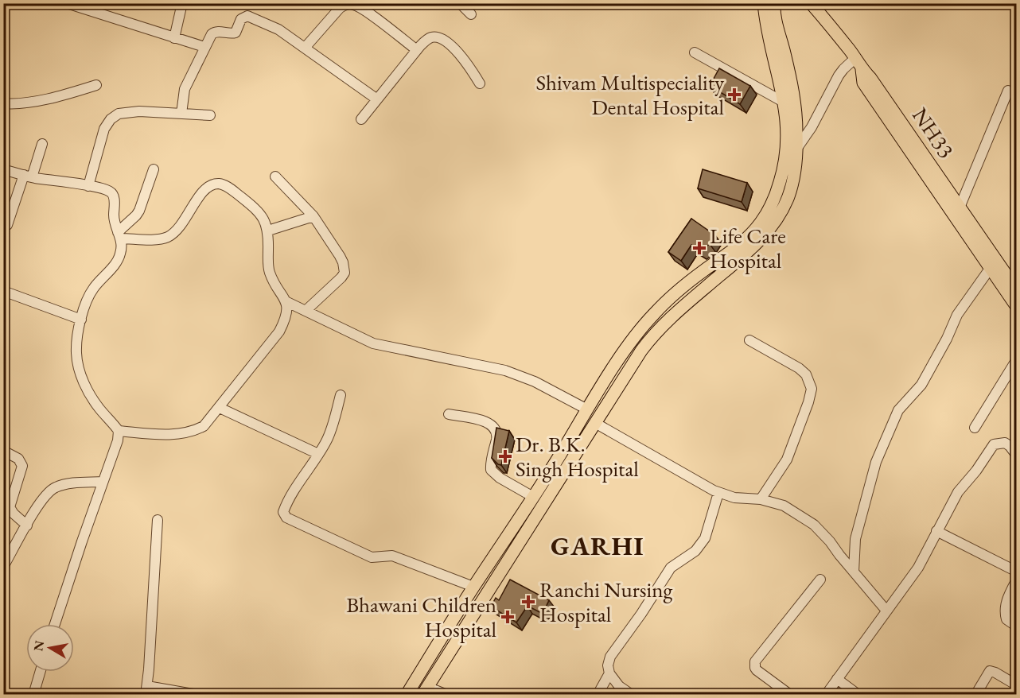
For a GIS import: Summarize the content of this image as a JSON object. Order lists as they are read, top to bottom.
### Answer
{
  "streets": {
    "main road": ["NH33"]
  },
  "districts": ["GARHI"],
  "places": {
    "health": [
      "Shivam Multispeciality Dental Hospital",
      "Life Care Hospital",
      "Dr. B.K. Singh Hospital",
      "Ranchi Nursing Hospital",
      "Bhawani Children Hospital"
    ]
  },
  "north": "left"
}
